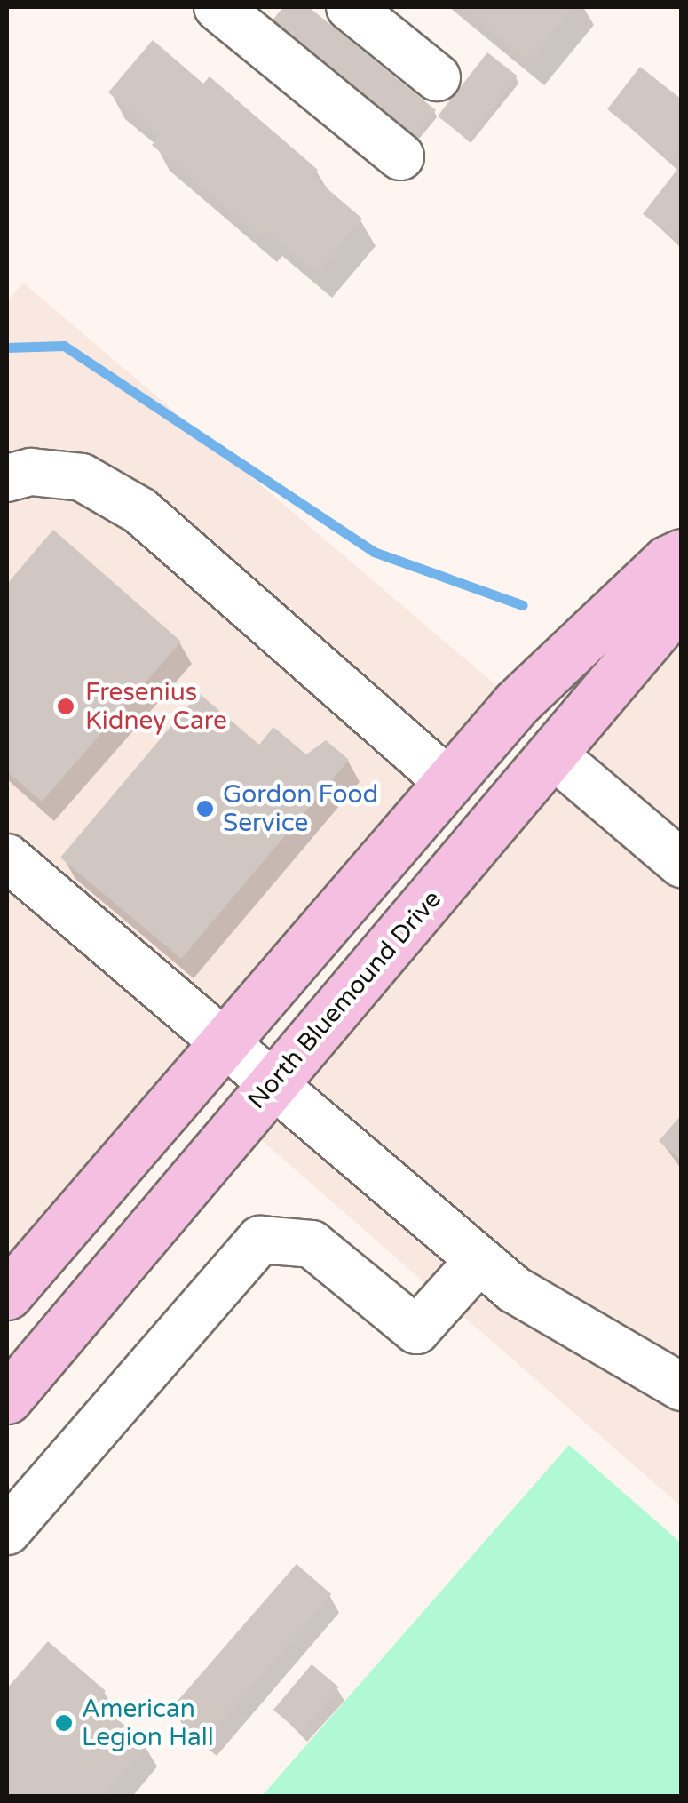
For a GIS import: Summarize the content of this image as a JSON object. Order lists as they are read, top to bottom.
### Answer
{
  "streets": {
    "main road": ["North Bluemound Drive"]
  },
  "places": ["Fresenius Kidney Care", "Gordon Food Service", "American Legion Hall"]
}
